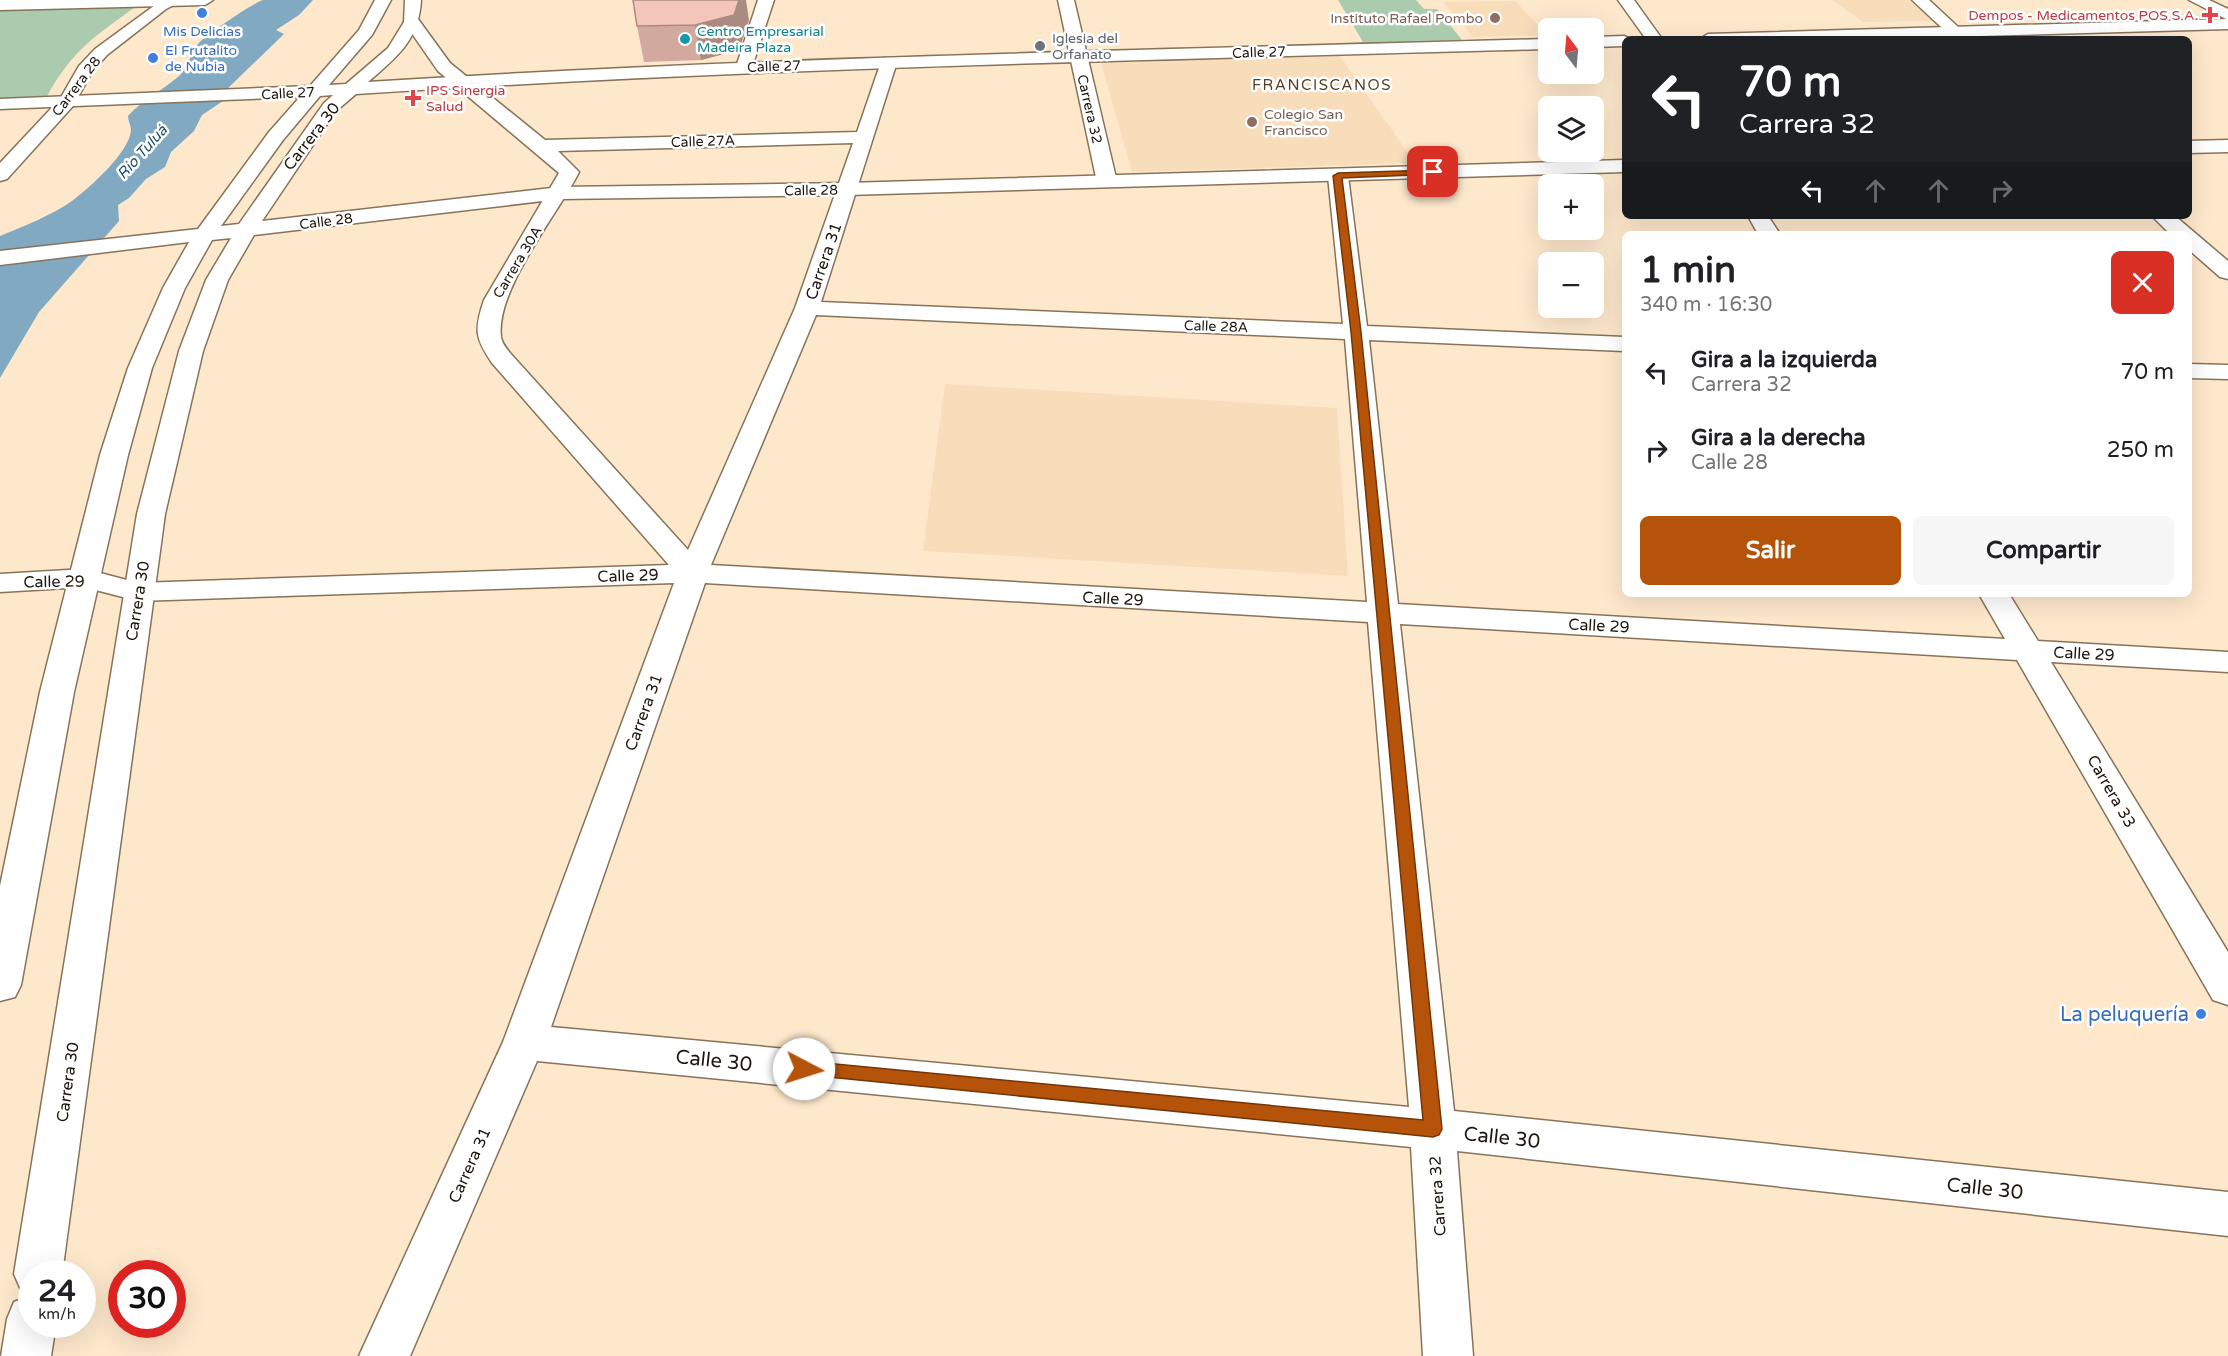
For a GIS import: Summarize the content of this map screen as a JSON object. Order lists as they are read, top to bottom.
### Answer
{
  "streets": {
    "street": [
      "Calle 27",
      "Carrera 28",
      "Carrera 32",
      "Carrera 30",
      "Calle 27A",
      "Calle 28",
      "Carrera 31",
      "Carrera 30A",
      "Calle 28A",
      "Calle 29",
      "Carrera 33",
      "Calle 30"
    ]
  },
  "crossings": [
    ["Calle 27", "Carrera 28"],
    ["Calle 27", "Carrera 32"],
    ["Calle 27", "Carrera 30"],
    ["Calle 27", "Carrera 31"],
    ["Calle 27", "Carrera 30A"],
    ["Carrera 32", "Calle 28"],
    ["Carrera 32", "Calle 28A"],
    ["Carrera 32", "Calle 29"],
    ["Carrera 32", "Calle 30"],
    ["Carrera 30", "Calle 28"],
    ["Carrera 30", "Carrera 30A"],
    ["Carrera 30", "Calle 29"],
    ["Calle 27A", "Carrera 31"],
    ["Calle 27A", "Carrera 30A"],
    ["Calle 28", "Carrera 31"],
    ["Calle 28", "Carrera 30A"],
    ["Carrera 31", "Carrera 30A"],
    ["Carrera 31", "Calle 28A"],
    ["Carrera 31", "Calle 29"],
    ["Carrera 31", "Calle 30"],
    ["Carrera 30A", "Calle 29"],
    ["Calle 29", "Carrera 33"]
  ],
  "districts": ["FRANCISCANOS"],
  "water": ["Río Tuluá"],
  "places": {
    "other": [
      "Mis Delicias",
      "Instituto Rafael Pombo",
      "Centro Empresarial Madeira Plaza",
      "Iglesia del Orfanato",
      "El Frutalito de Nubia",
      "Colegio San Francisco",
      "La peluquería"
    ],
    "health": ["Dempos - Medicamentos POS S.A.", "IPS Sinergia Salud"]
  },
  "north": "top",
  "page": {
    "map_buttons": ["+", "−"],
    "turn": ["70 m", "Carrera 32"],
    "heading": ["1 min", "340 m · 16:30"],
    "list": [
      {
        "name": "Gira a la izquierda",
        "note": "Carrera 32",
        "value": "70 m"
      },
      {
        "name": "Gira a la derecha",
        "note": "Calle 28",
        "value": "250 m"
      }
    ],
    "buttons": ["Salir", "Compartir"],
    "speed": "24 km/h",
    "limit": "30"
  }
}
